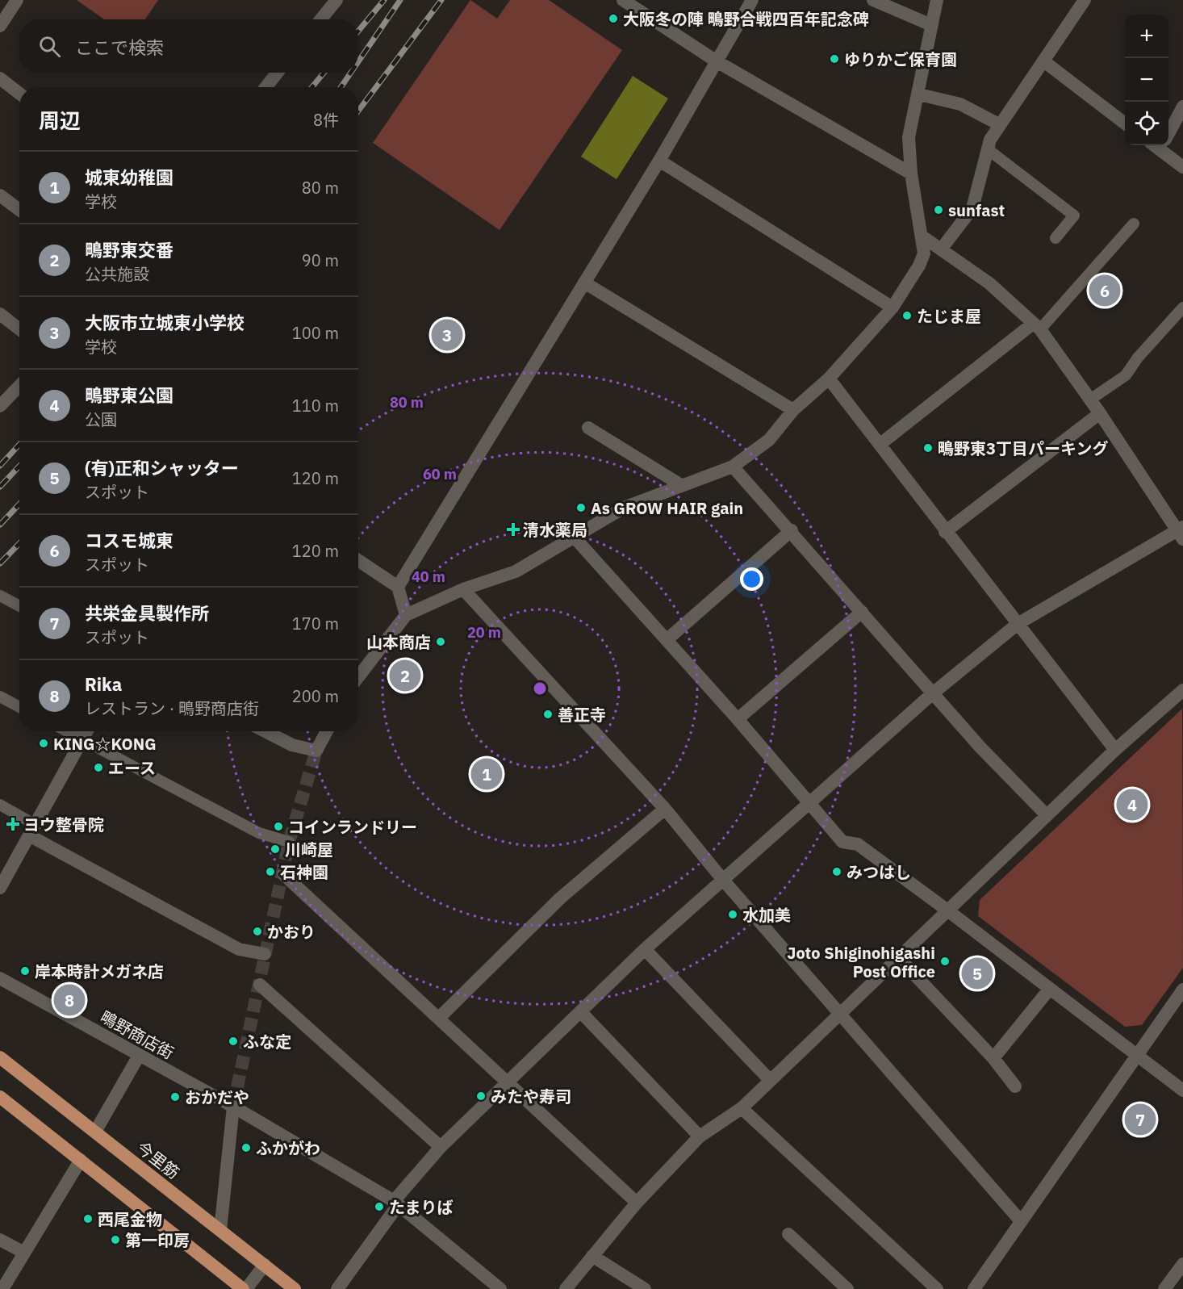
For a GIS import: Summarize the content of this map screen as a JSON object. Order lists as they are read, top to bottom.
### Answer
{
  "streets": {
    "main road": ["今里筋"],
    "street": ["鴫野商店街"]
  },
  "places": {
    "other": [
      "大阪冬の陣 鴫野合戦四百年記念碑",
      "ゆりかご保育園",
      "sunfast",
      "たじま屋",
      "鴫野東3丁目パーキング",
      "As GROW HAIR gain",
      "山本商店",
      "善正寺",
      "KING☆KONG",
      "エース",
      "コインランドリー",
      "川崎屋",
      "石神園",
      "みつはし",
      "水加美",
      "かおり",
      "Joto Shiginohigashi Post Office",
      "岸本時計メガネ店",
      "ふな定",
      "みたや寿司",
      "おかだや",
      "ふかがわ",
      "たまりば",
      "西尾金物",
      "第一印房"
    ],
    "health": ["清水薬局", "ヨウ整骨院"]
  },
  "page": {
    "map_buttons": ["+", "−"],
    "search": "ここで検索",
    "heading": ["周辺", "8件"],
    "list": [
      {
        "mark": "1",
        "name": "城東幼稚園",
        "note": "学校",
        "value": "80 m"
      },
      {
        "mark": "2",
        "name": "鴫野東交番",
        "note": "公共施設",
        "value": "90 m"
      },
      {
        "mark": "3",
        "name": "大阪市立城東小学校",
        "note": "学校",
        "value": "100 m"
      },
      {
        "mark": "4",
        "name": "鴫野東公園",
        "note": "公園",
        "value": "110 m"
      },
      {
        "mark": "5",
        "name": "(有)正和シャッター",
        "note": "スポット",
        "value": "120 m"
      },
      {
        "mark": "6",
        "name": "コスモ城東",
        "note": "スポット",
        "value": "120 m"
      },
      {
        "mark": "7",
        "name": "共栄金具製作所",
        "note": "スポット",
        "value": "170 m"
      },
      {
        "mark": "8",
        "name": "Rika",
        "note": "レストラン · 鴫野商店街",
        "value": "200 m"
      }
    ],
    "pins": [
      "6",
      "3",
      "2",
      "1",
      "4",
      "5",
      "8",
      "7"
    ]
  },
  "rings": [
    "80 m",
    "60 m",
    "40 m",
    "20 m"
  ]
}
